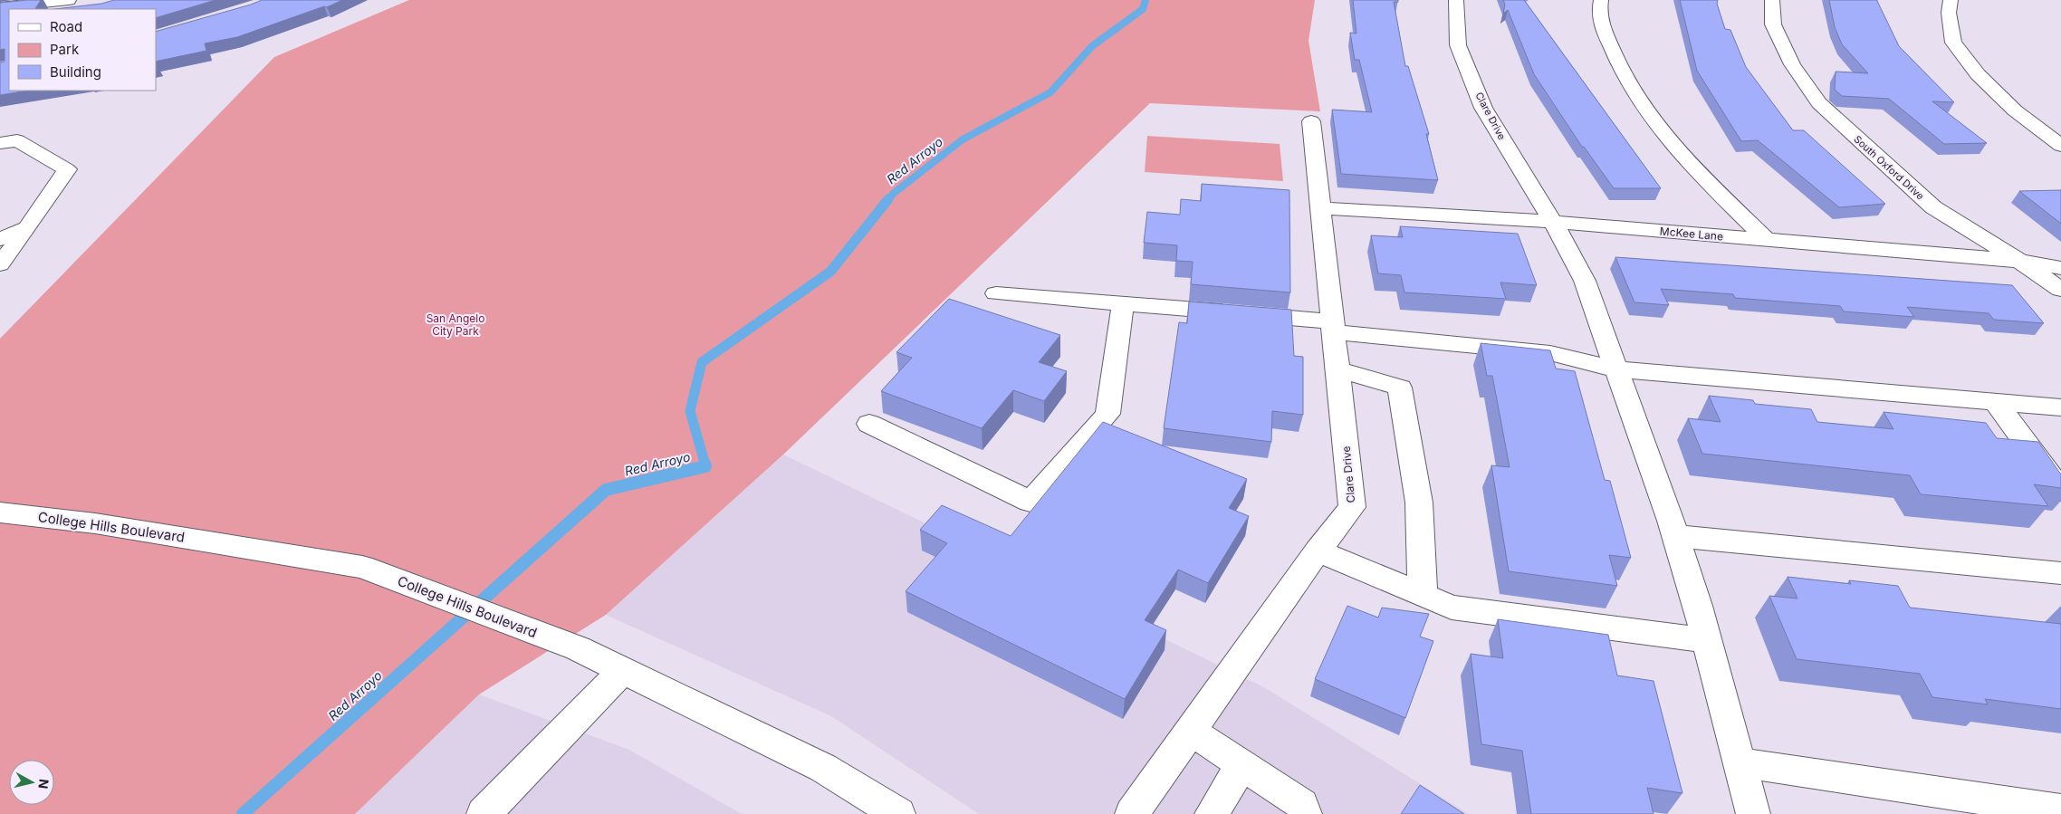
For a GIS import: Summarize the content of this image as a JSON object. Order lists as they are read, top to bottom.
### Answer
{
  "streets": {
    "street": [
      "Clare Drive",
      "South Oxford Drive",
      "McKee Lane",
      "College Hills Boulevard"
    ]
  },
  "crossings": [
    ["Clare Drive", "McKee Lane"],
    ["South Oxford Drive", "McKee Lane"]
  ],
  "water": ["Red Arroyo"],
  "parks": ["San Angelo City Park"],
  "legend": ["Road", "Park", "Building"],
  "north": "right"
}
